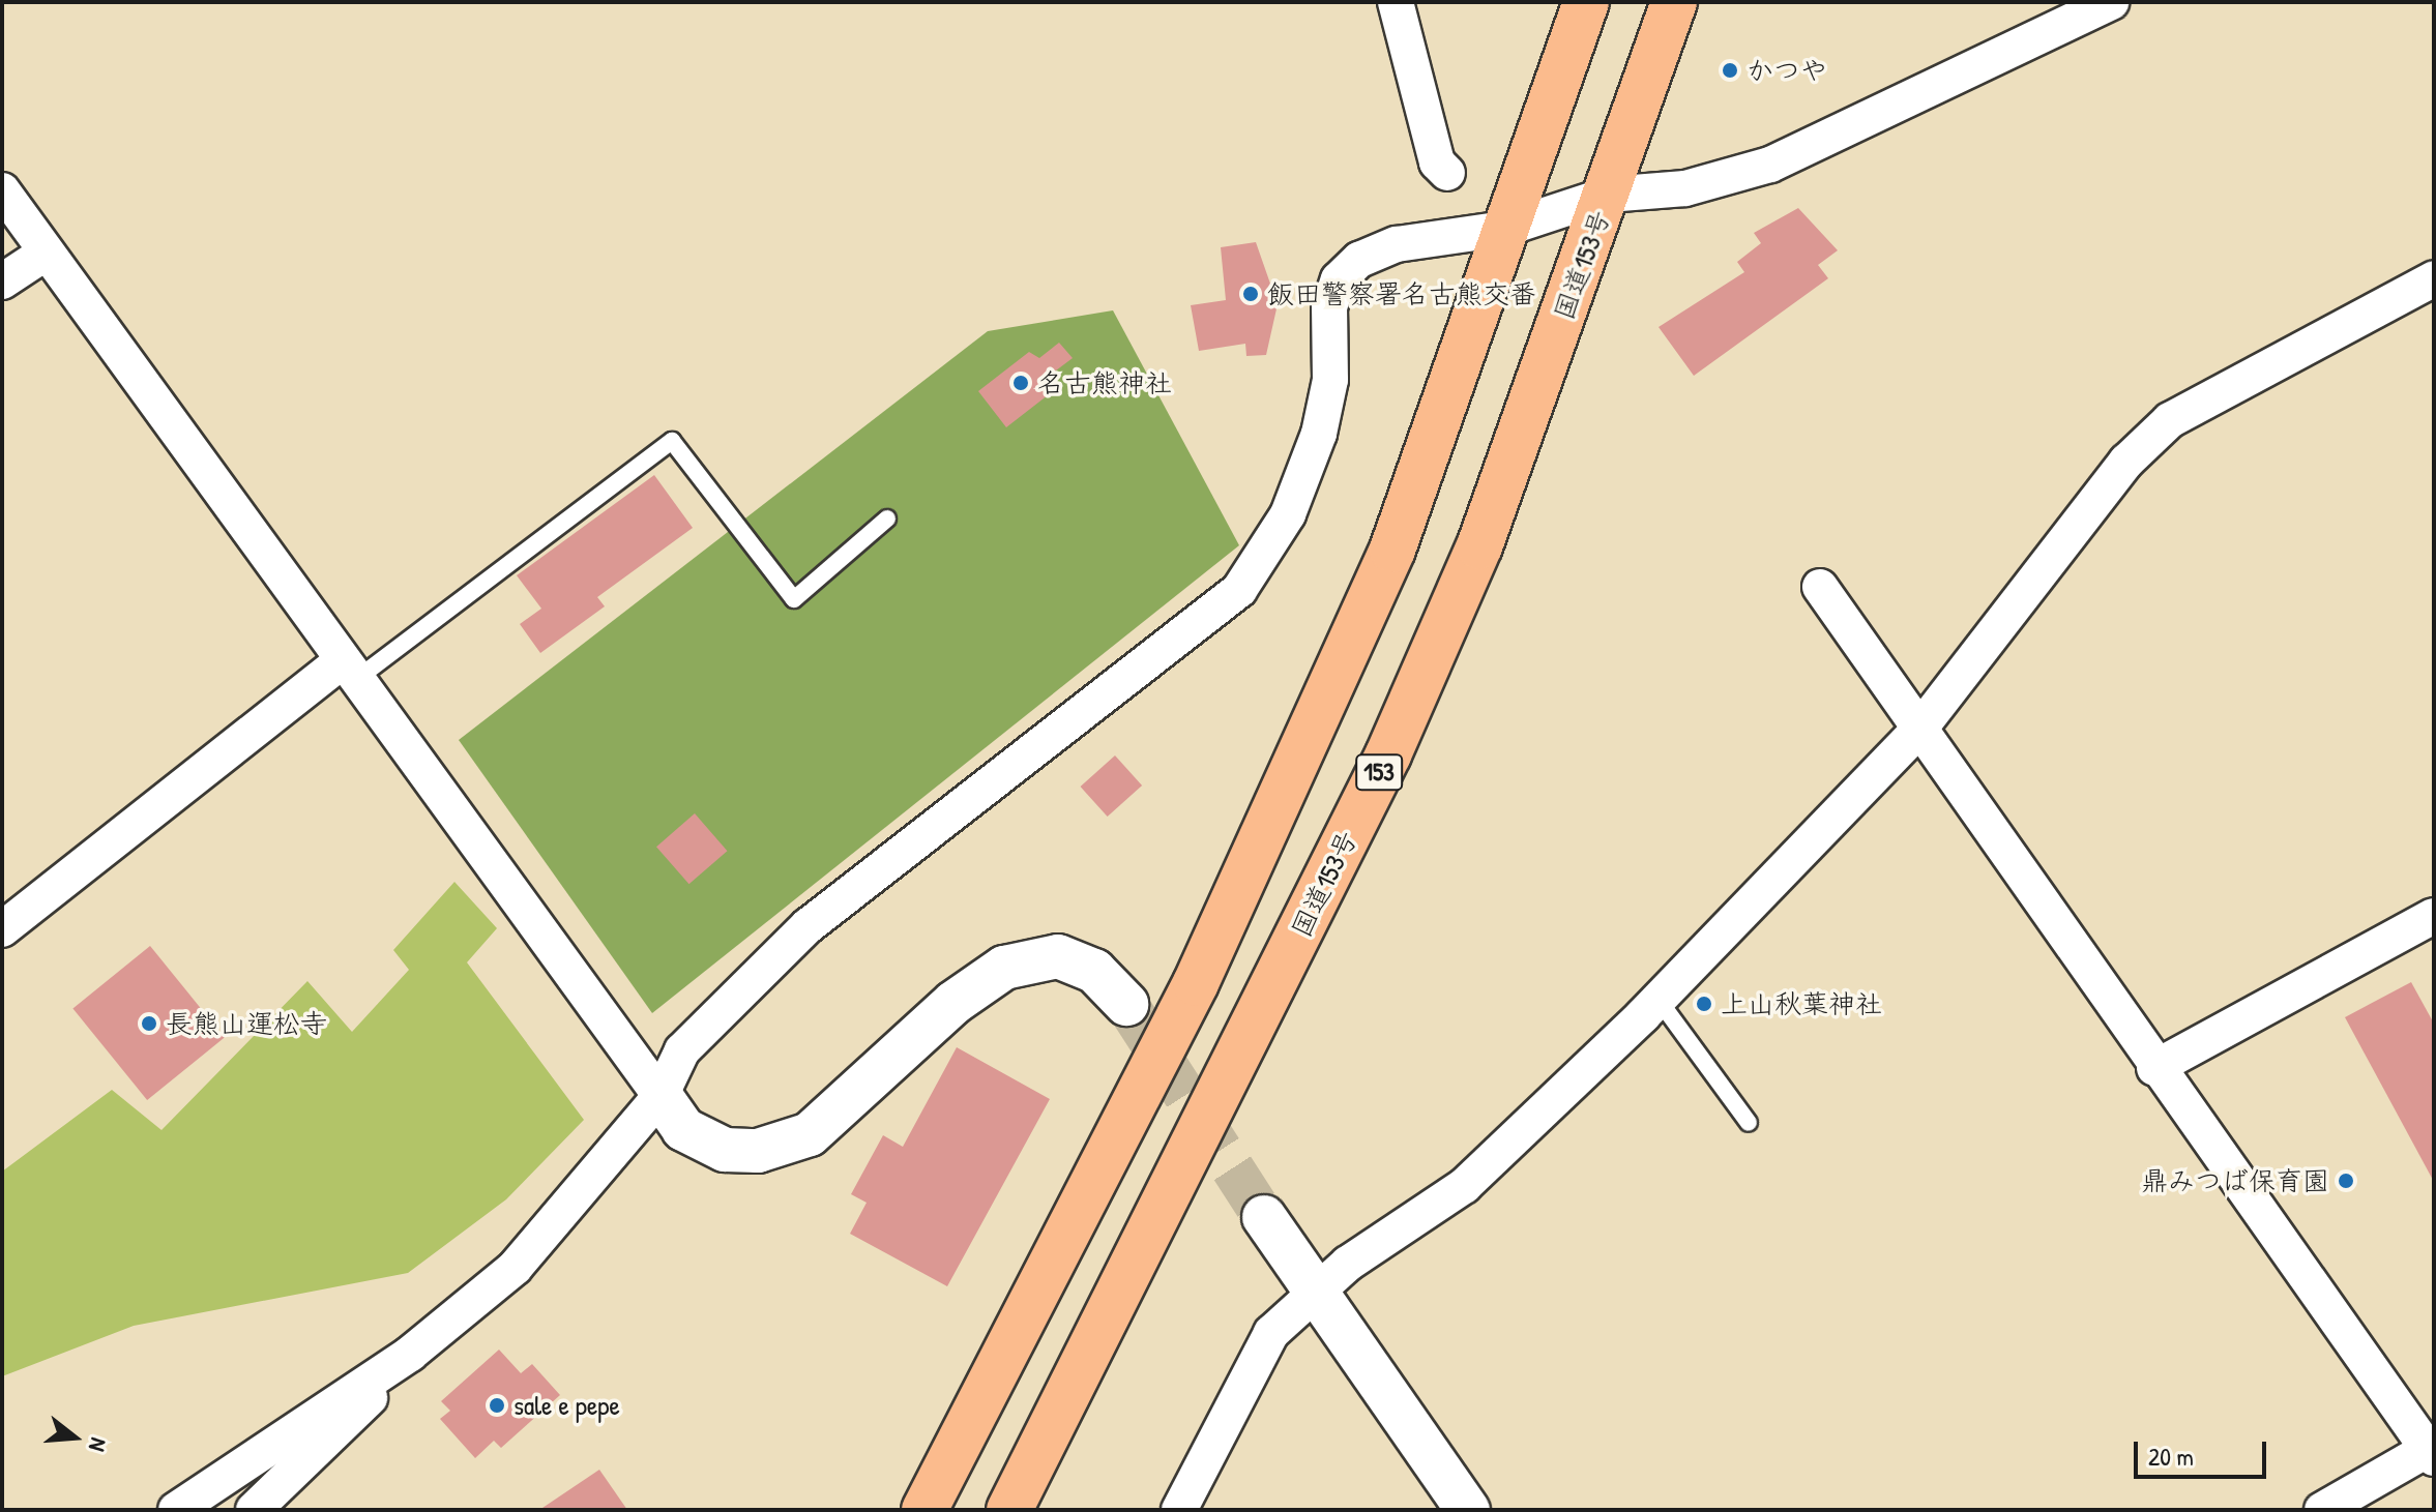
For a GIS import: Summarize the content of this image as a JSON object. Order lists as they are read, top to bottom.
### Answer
{
  "streets": {
    "highway": ["国道153号", "153"]
  },
  "places": [
    "かつや",
    "飯田警察署名古熊交番",
    "名古熊神社",
    "上山秋葉神社",
    "長熊山運松寺",
    "鼎みつば保育園",
    "sale e pepe"
  ],
  "scale_bar": "20 m",
  "north": "right"
}
